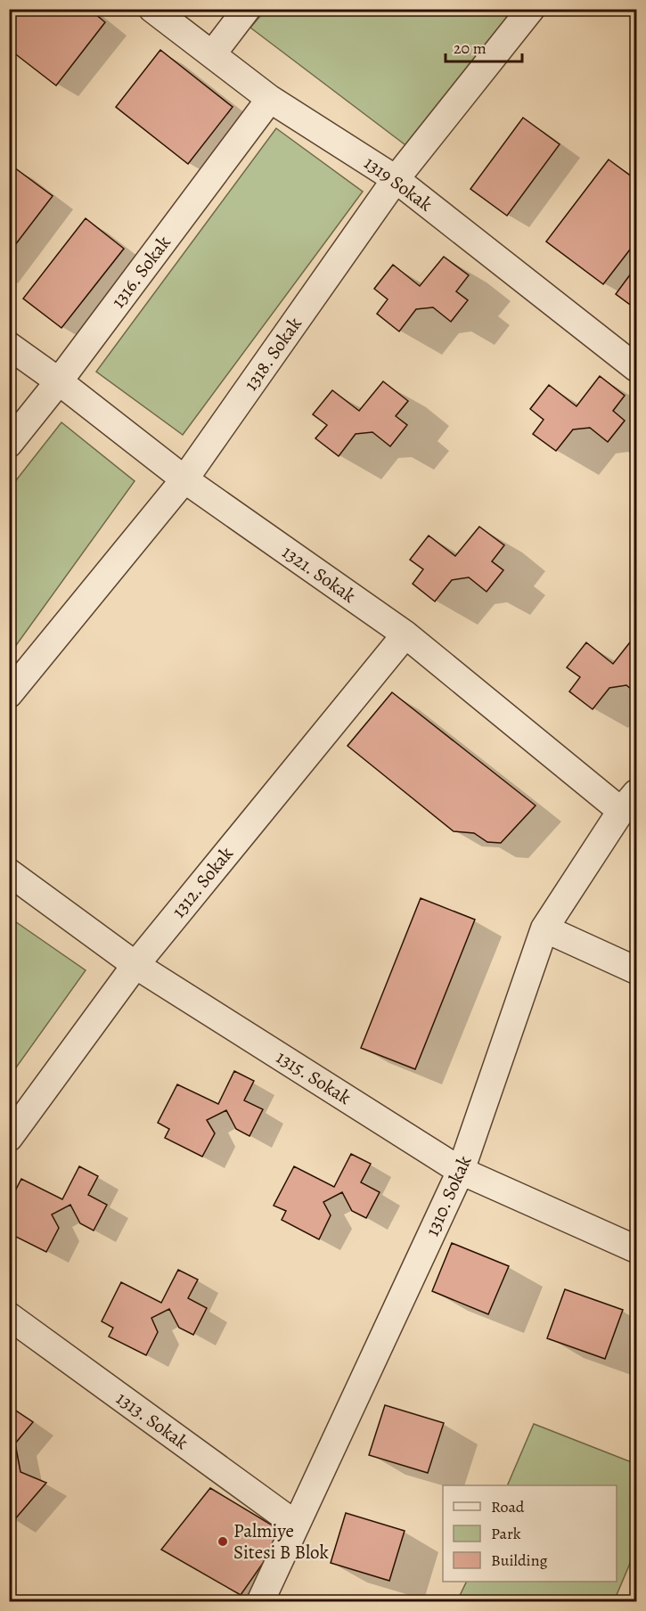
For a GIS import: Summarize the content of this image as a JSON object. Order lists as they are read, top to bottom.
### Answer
{
  "streets": {
    "street": [
      "1319 Sokak",
      "1316. Sokak",
      "1318. Sokak",
      "1321. Sokak",
      "1312. Sokak",
      "1315. Sokak",
      "1310. Sokak",
      "1313. Sokak"
    ]
  },
  "crossings": [
    ["1319 Sokak", "1316. Sokak"],
    ["1319 Sokak", "1318. Sokak"],
    ["1316. Sokak", "1321. Sokak"],
    ["1318. Sokak", "1321. Sokak"],
    ["1321. Sokak", "1312. Sokak"],
    ["1321. Sokak", "1310. Sokak"],
    ["1312. Sokak", "1315. Sokak"],
    ["1315. Sokak", "1310. Sokak"],
    ["1310. Sokak", "1313. Sokak"]
  ],
  "places": ["Palmiye Sitesi B Blok"],
  "legend": ["Road", "Park", "Building"],
  "scale_bar": "20 m"
}
